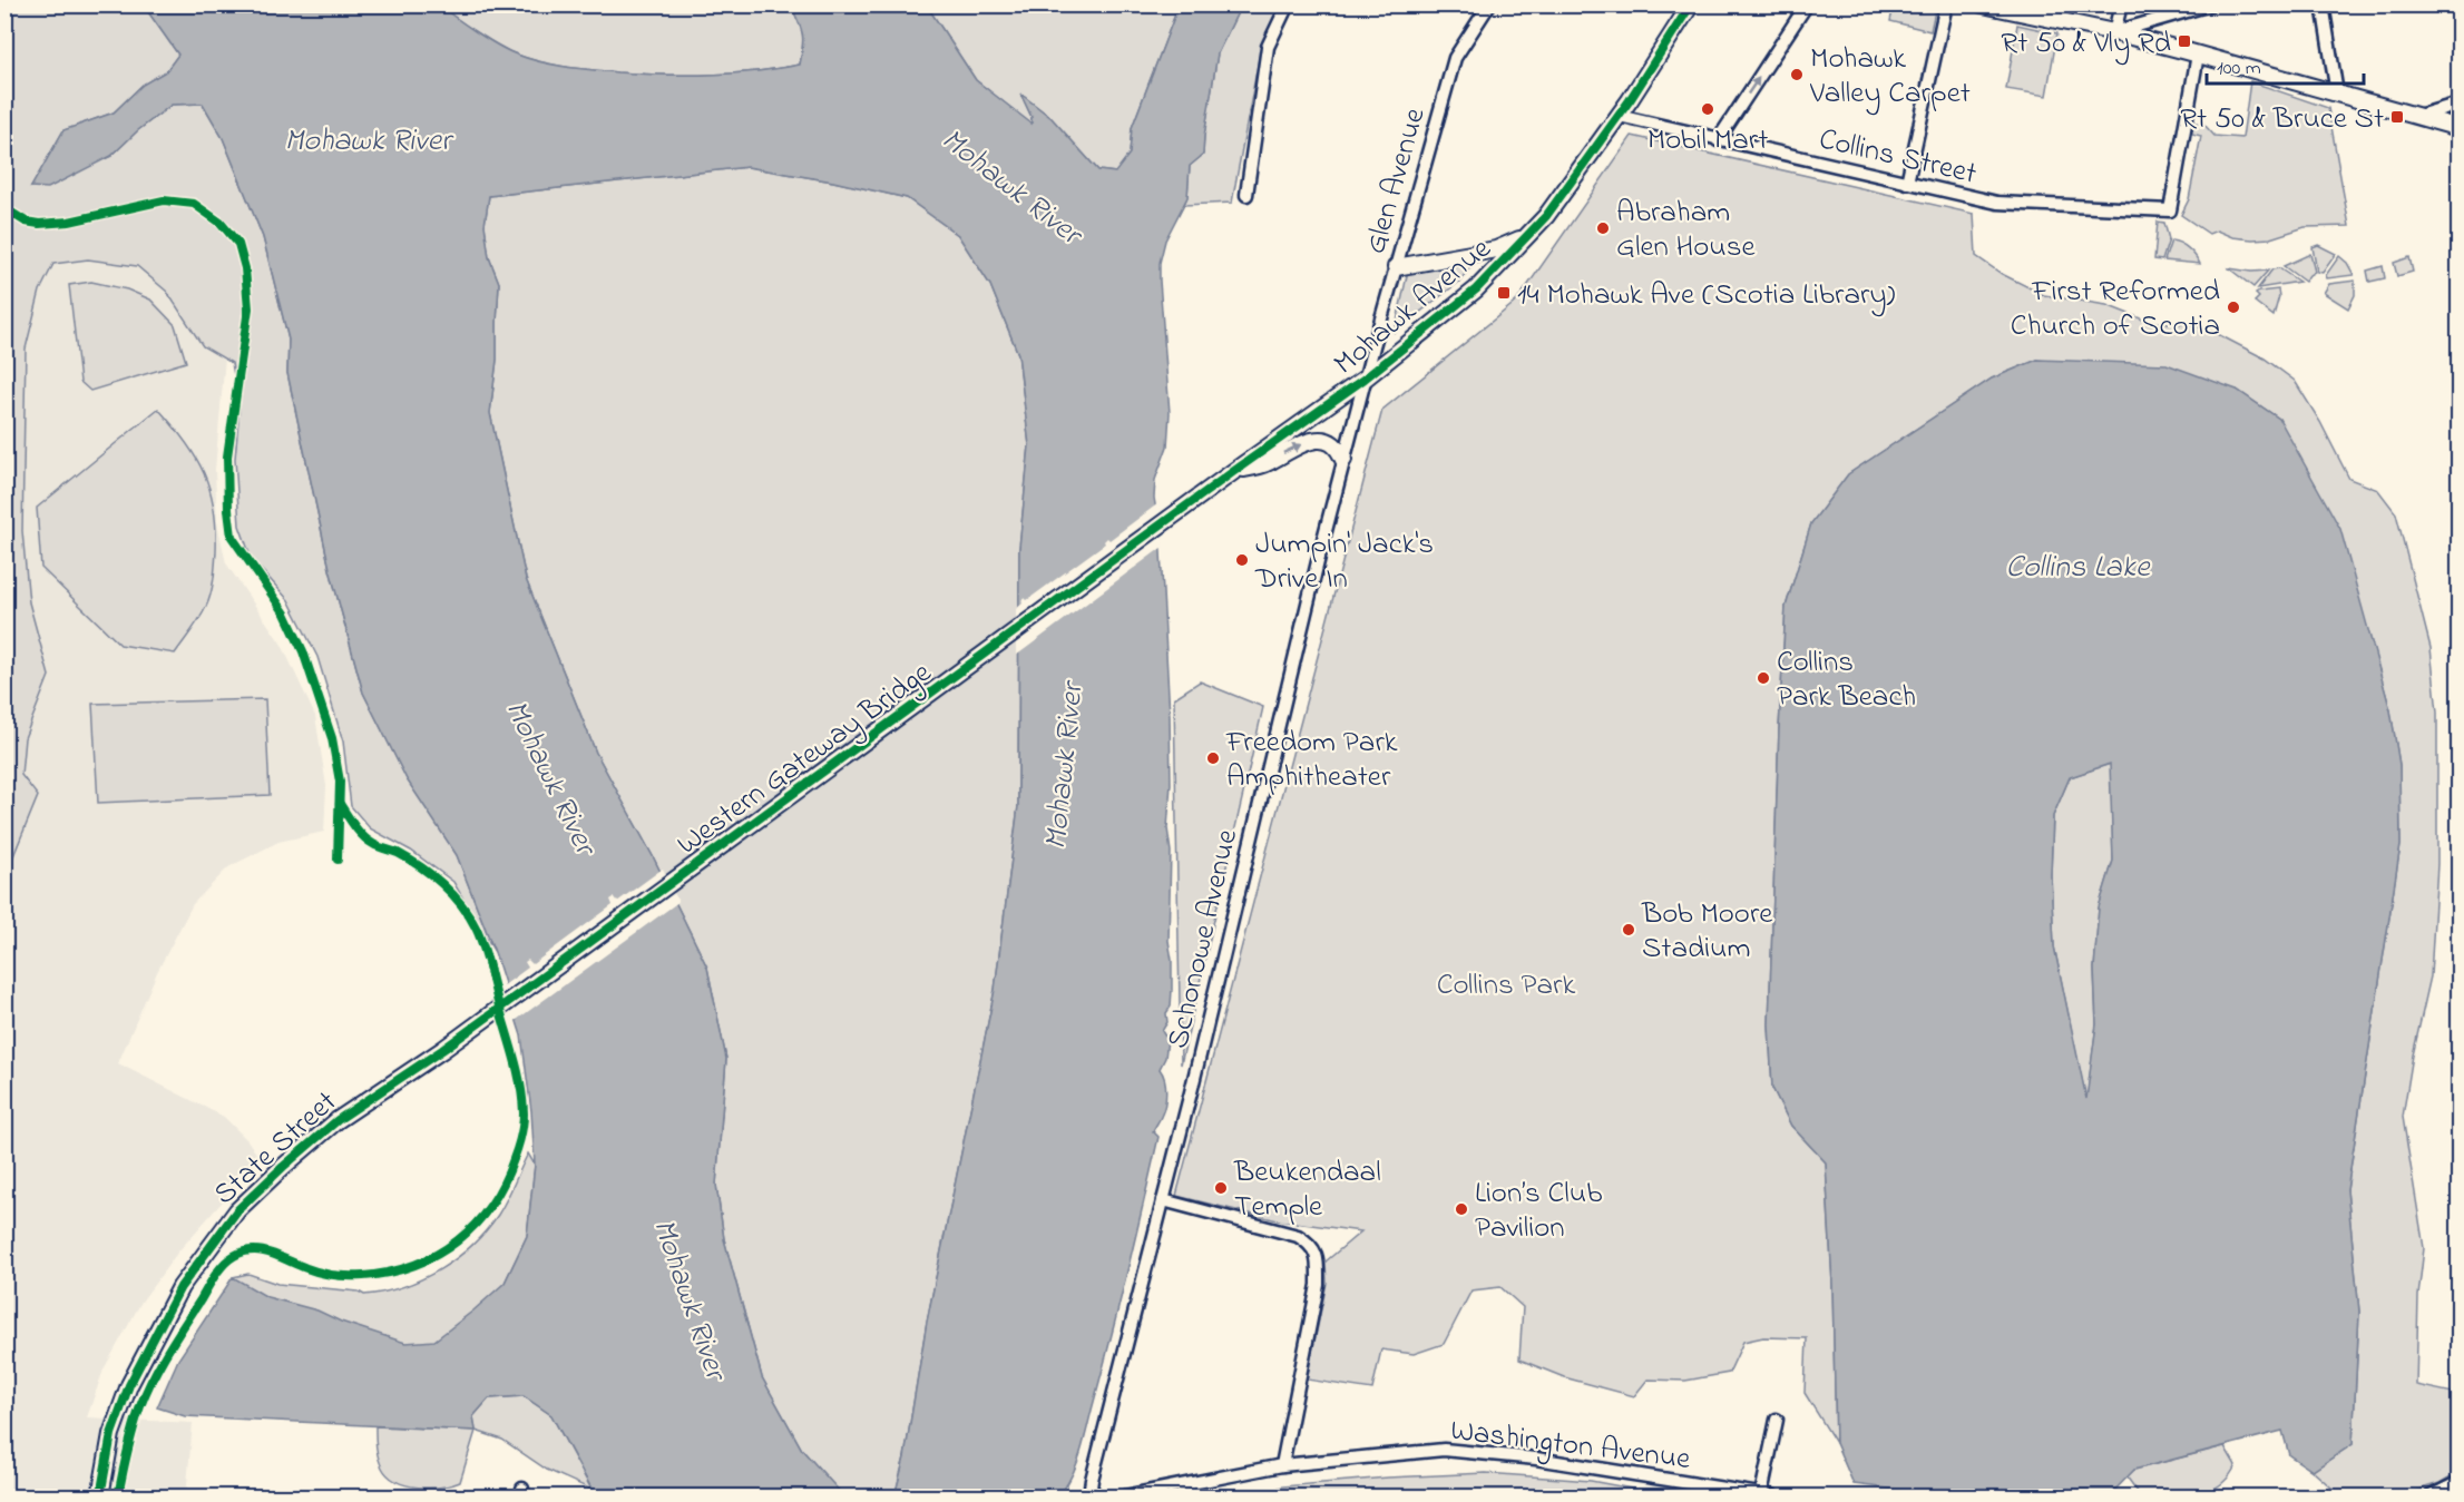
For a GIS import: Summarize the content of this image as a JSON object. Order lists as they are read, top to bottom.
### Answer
{
  "streets": {
    "main road": ["Mohawk Avenue", "Western Gateway Bridge", "State Street"],
    "street": [
      "Collins Street",
      "Glen Avenue",
      "Schonowe Avenue",
      "Washington Avenue"
    ]
  },
  "crossings": [
    ["Collins Street", "Mohawk Avenue"],
    ["Glen Avenue", "Mohawk Avenue"],
    ["Glen Avenue", "Schonowe Avenue"],
    ["Mohawk Avenue", "Western Gateway Bridge"],
    ["Mohawk Avenue", "Schonowe Avenue"],
    ["Western Gateway Bridge", "State Street"]
  ],
  "water": ["Mohawk River", "Collins Lake"],
  "parks": ["Collins Park"],
  "places": {
    "transit": ["Rt 50 & Vly Rd", "Rt 50 & Bruce St", "14 Mohawk Ave (Scotia Library)"],
    "other": [
      "Mohawk Valley Carpet",
      "Mobil Mart",
      "Abraham Glen House",
      "First Reformed Church of Scotia",
      "Jumpin' Jack's Drive In",
      "Collins Park Beach",
      "Freedom Park Amphitheater",
      "Bob Moore Stadium",
      "Beukendaal Temple",
      "Lion’s Club Pavilion"
    ]
  },
  "scale_bar": "100 m"
}
